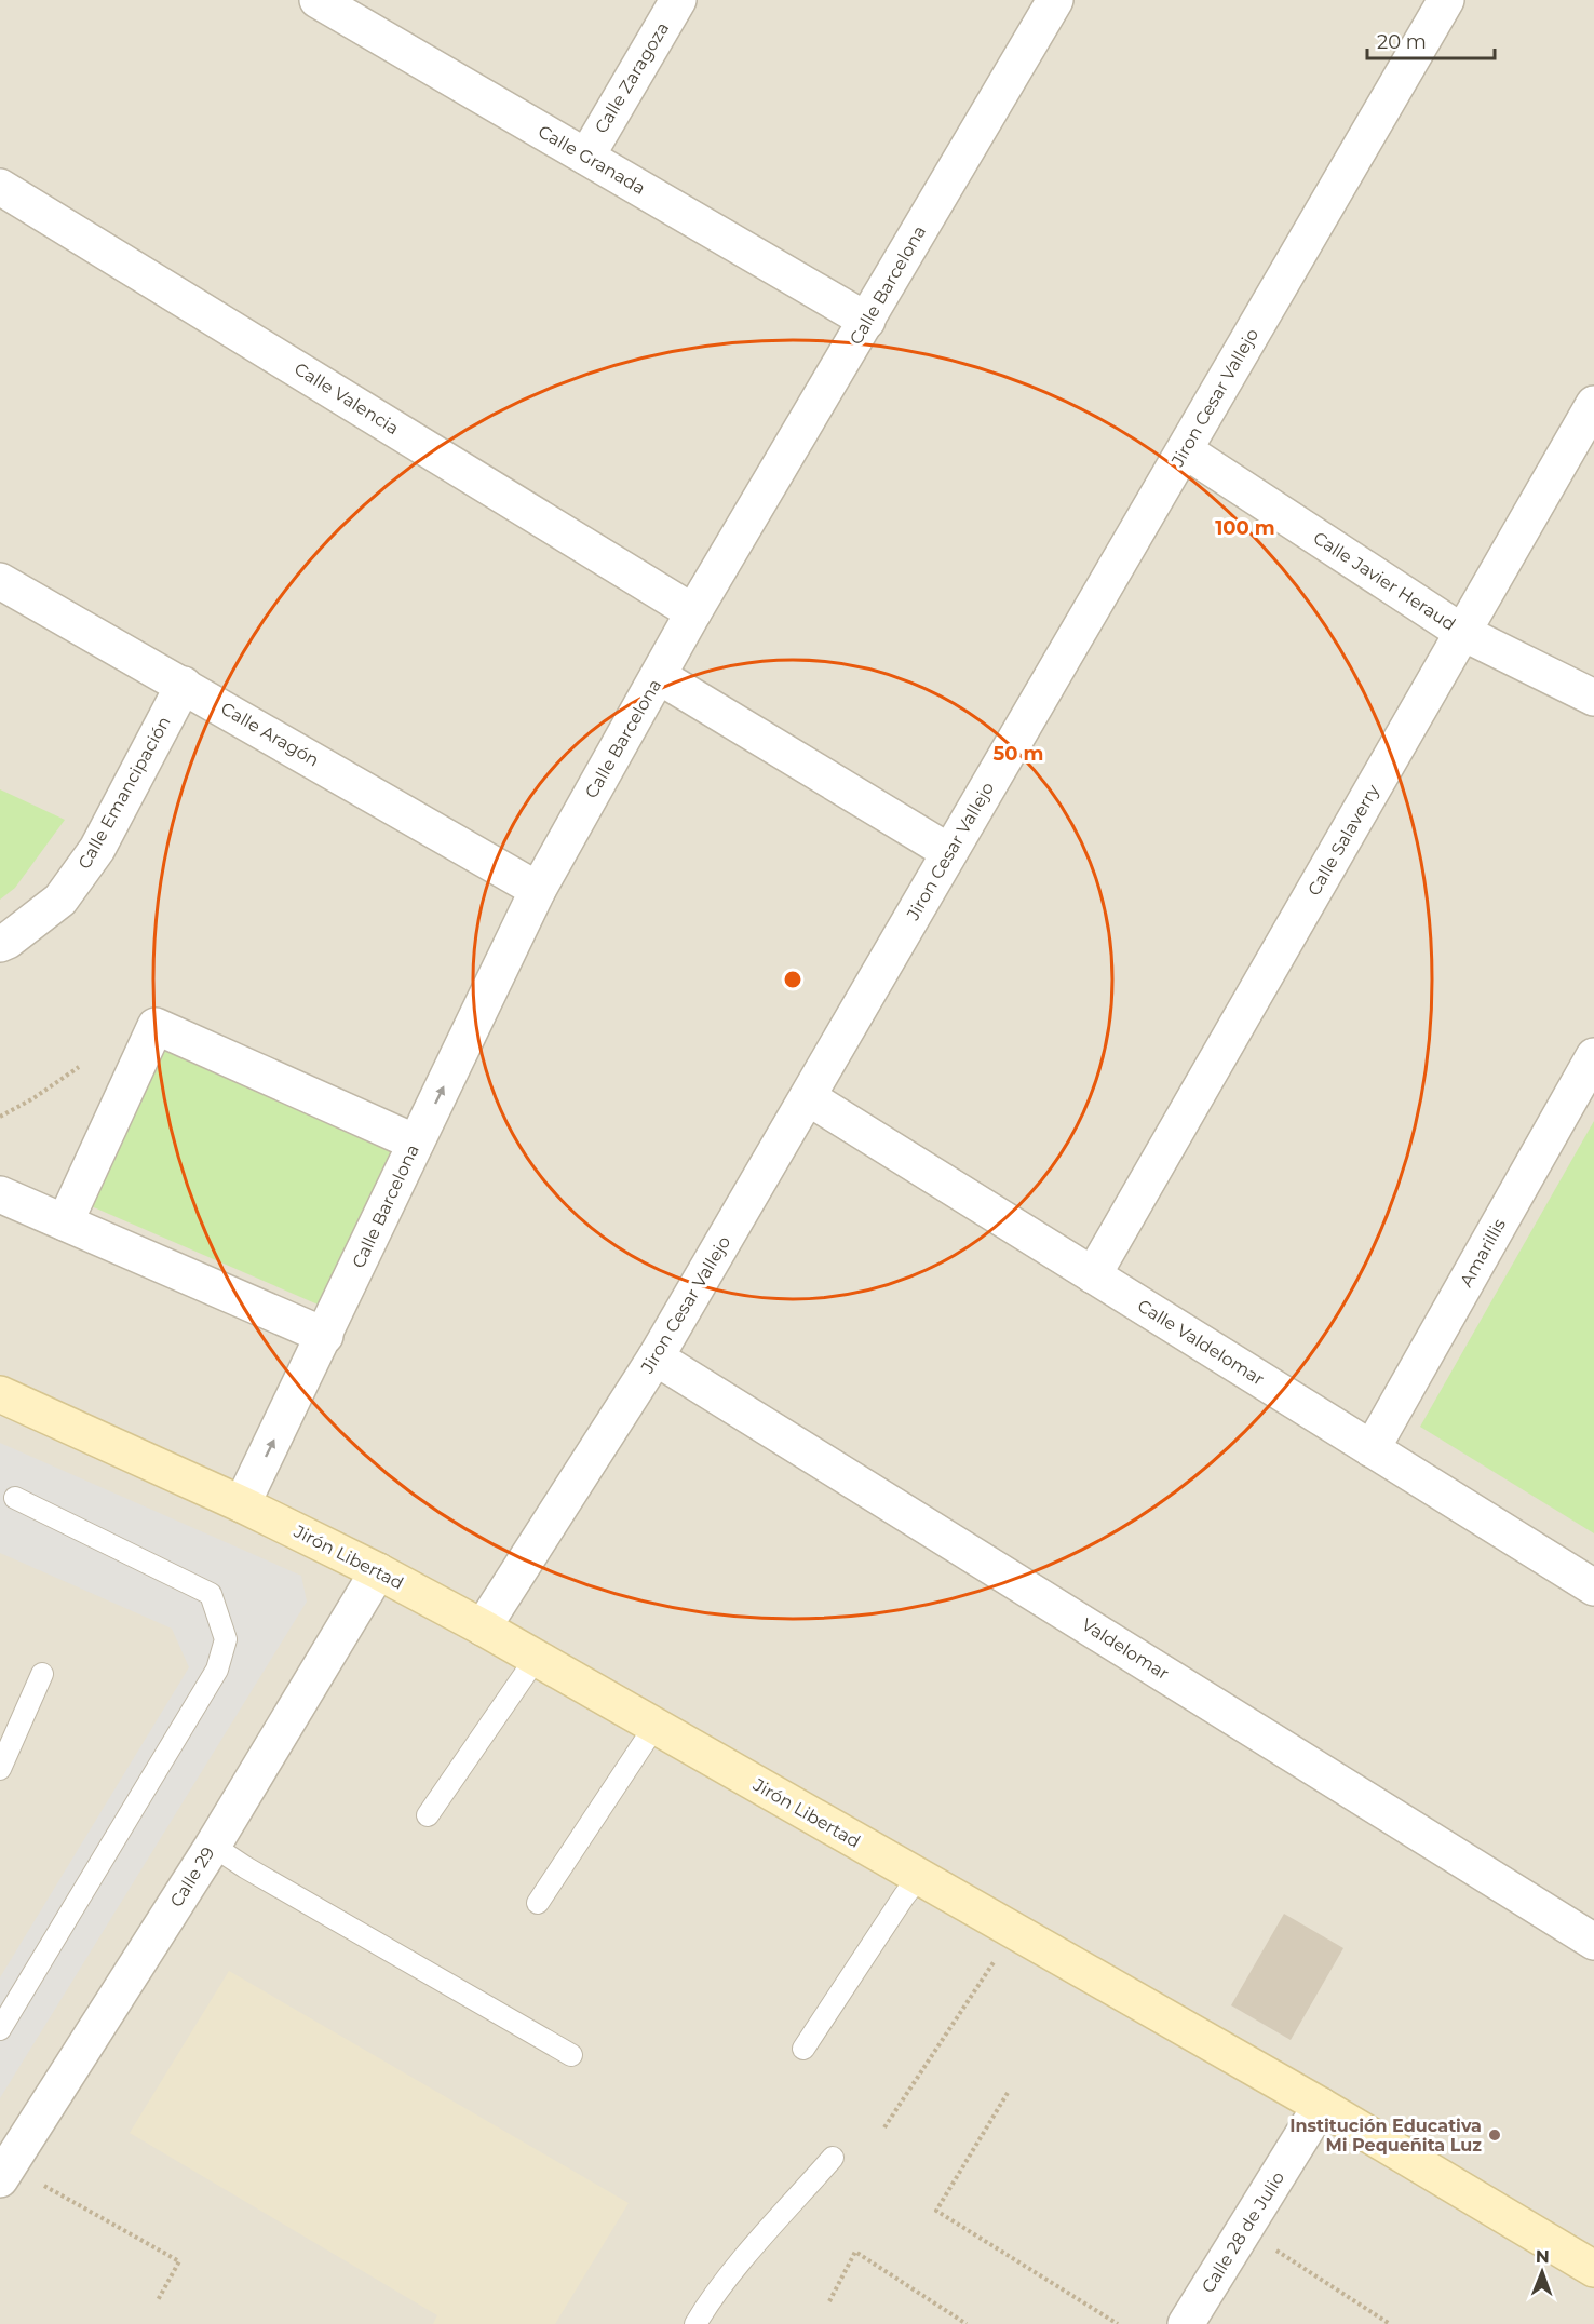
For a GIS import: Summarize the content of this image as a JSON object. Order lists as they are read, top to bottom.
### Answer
{
  "streets": {
    "street": [
      "Calle Zaragoza",
      "Calle Granada",
      "Calle Barcelona",
      "Jiron Cesar Vallejo",
      "Calle Valencia",
      "Calle Javier Heraud",
      "Calle Aragón",
      "Calle Emancipación",
      "Calle Salaverry",
      "Amarillis",
      "Calle Valdelomar",
      "Jirón Libertad",
      "Valdelomar",
      "Calle 29",
      "Calle 28 de Julio"
    ]
  },
  "crossings": [
    ["Calle Zaragoza", "Calle Granada"],
    ["Calle Granada", "Calle Barcelona"],
    ["Calle Barcelona", "Calle Valencia"],
    ["Calle Barcelona", "Calle Aragón"],
    ["Calle Barcelona", "Jirón Libertad"],
    ["Jiron Cesar Vallejo", "Calle Javier Heraud"],
    ["Jiron Cesar Vallejo", "Calle Valdelomar"],
    ["Jiron Cesar Vallejo", "Jirón Libertad"],
    ["Jiron Cesar Vallejo", "Valdelomar"],
    ["Calle Javier Heraud", "Calle Salaverry"],
    ["Calle Aragón", "Calle Emancipación"],
    ["Calle Salaverry", "Calle Valdelomar"],
    ["Amarillis", "Calle Valdelomar"],
    ["Jirón Libertad", "Calle 29"],
    ["Jirón Libertad", "Calle 28 de Julio"]
  ],
  "places": ["Institución Educativa Mi Pequeñita Luz"],
  "scale_bar": "20 m",
  "north": "top",
  "rings": ["100 m", "50 m"]
}
